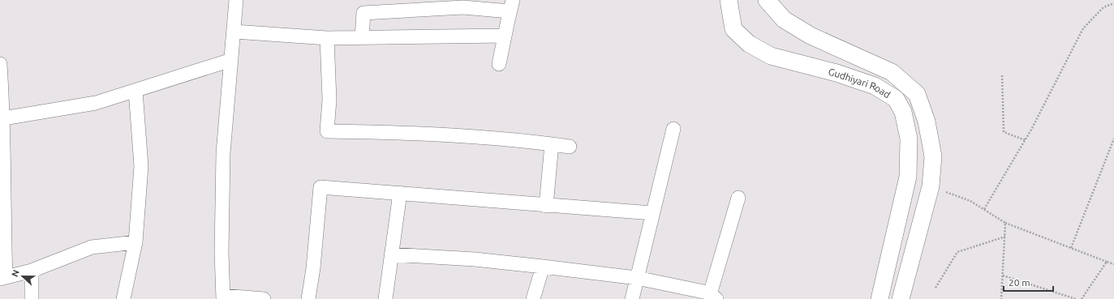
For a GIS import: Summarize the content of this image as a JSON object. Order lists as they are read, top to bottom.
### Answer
{
  "streets": {
    "street": ["Gudhiyari Road"]
  },
  "scale_bar": "20 m",
  "north": "left"
}
